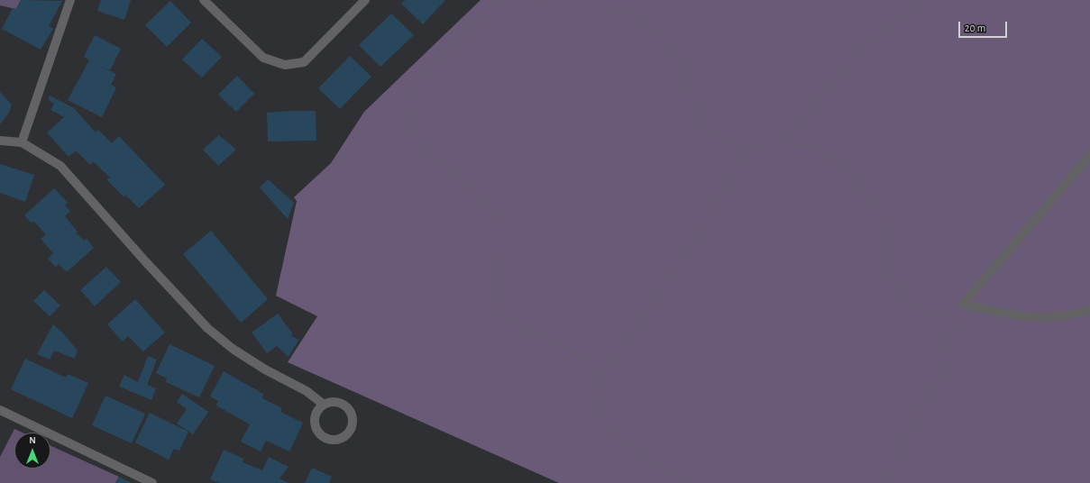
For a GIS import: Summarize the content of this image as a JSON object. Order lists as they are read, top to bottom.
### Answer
{
  "scale_bar": "20 m",
  "north": "top"
}
